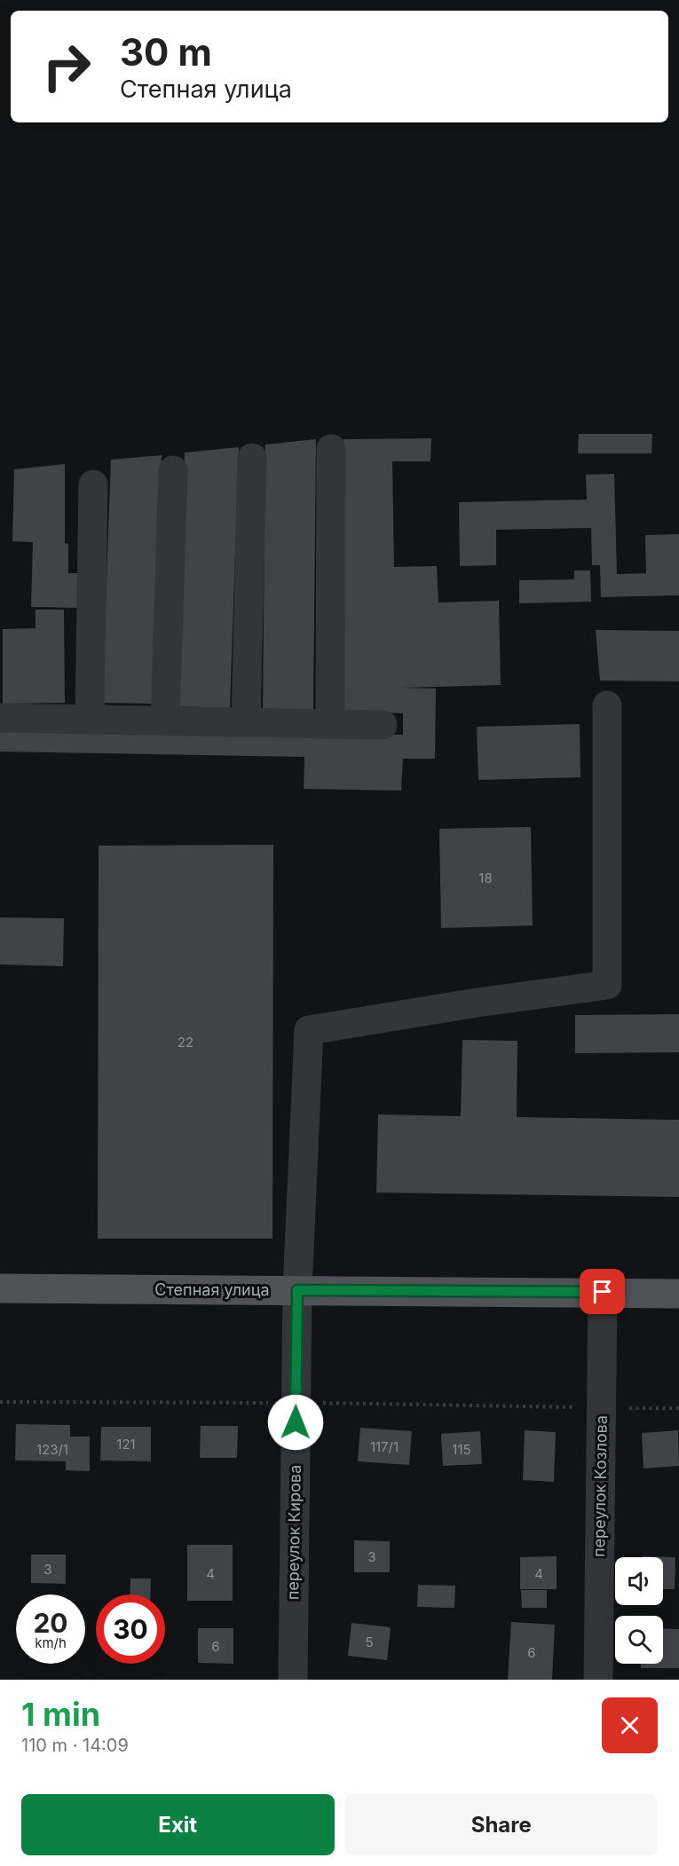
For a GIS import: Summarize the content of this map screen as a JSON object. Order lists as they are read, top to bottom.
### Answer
{
  "streets": {
    "main road": ["Степная улица"],
    "street": ["переулок Козлова", "переулок Кирова"]
  },
  "crossings": [
    ["Степная улица", "переулок Козлова"],
    ["Степная улица", "переулок Кирова"]
  ],
  "house_numbers": [
    "18",
    "22",
    "121",
    "117/1",
    "123/1",
    "115",
    "3",
    "3",
    "4",
    "4",
    "5",
    "6",
    "6"
  ],
  "page": {
    "turn": ["30 m", "Степная улица"],
    "speed": "20 km/h",
    "limit": "30",
    "heading": ["1 min", "110 m · 14:09"],
    "buttons": ["Exit", "Share"]
  }
}
